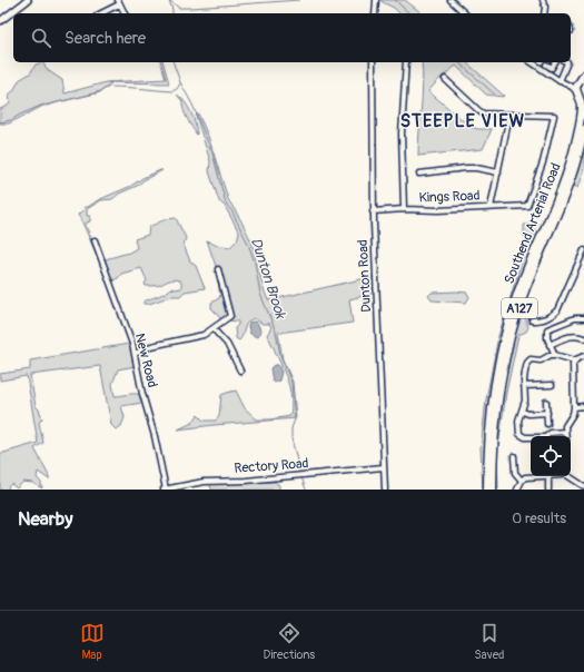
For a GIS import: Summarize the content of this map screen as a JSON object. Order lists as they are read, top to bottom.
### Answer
{
  "streets": {
    "highway": ["Southend Arterial Road", "A127"],
    "street": [
      "Kings Road",
      "Dunton Road",
      "New Road",
      "Rectory Road"
    ]
  },
  "crossings": [
    ["Kings Road", "Dunton Road"],
    ["Dunton Road", "Rectory Road"],
    ["New Road", "Rectory Road"]
  ],
  "districts": ["STEEPLE VIEW"],
  "water": ["Dunton Brook"],
  "page": {
    "search": "Search here",
    "heading": ["Nearby", "0 results"],
    "nav": ["Map", "Directions", "Saved"]
  }
}
